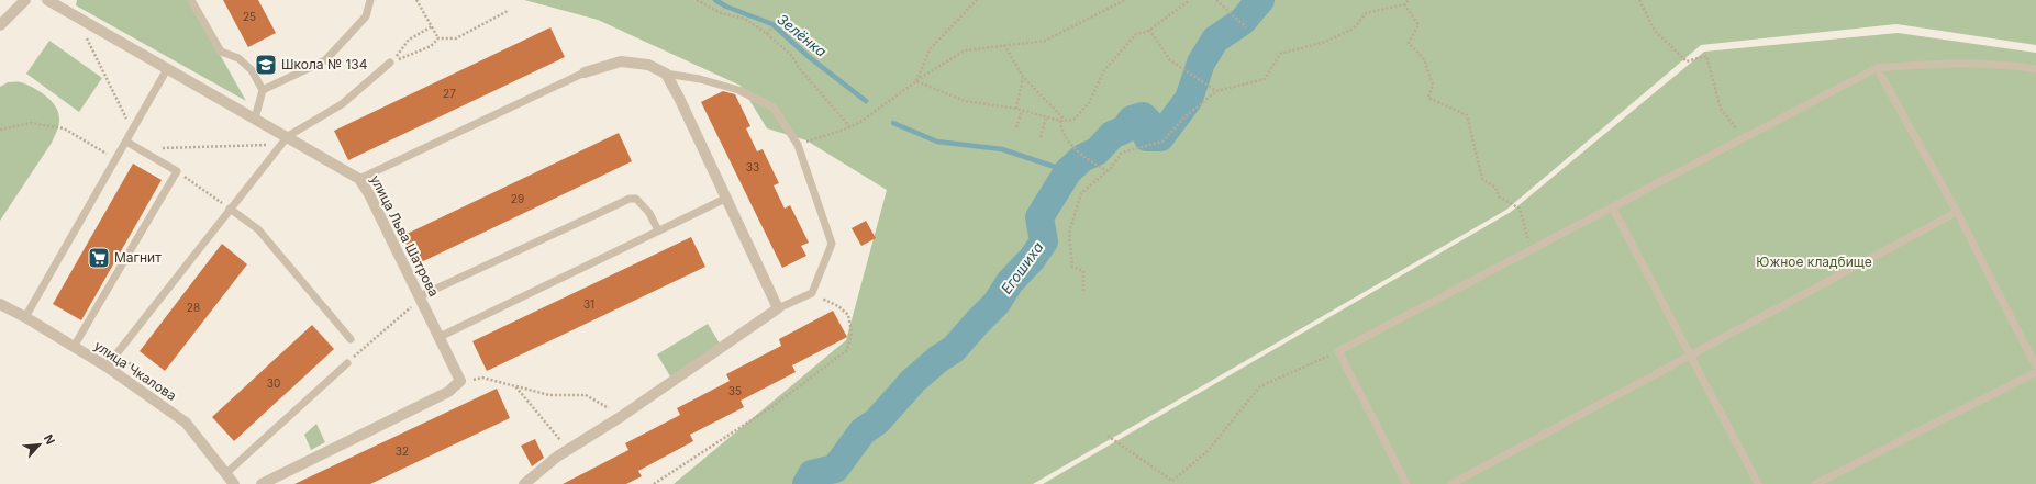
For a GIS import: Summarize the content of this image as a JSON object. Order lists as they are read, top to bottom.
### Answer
{
  "streets": {
    "street": ["улица Льва Шатрова", "улица Чкалова"]
  },
  "water": ["Зелёнка", "Егошиха"],
  "parks": ["Южное кладбище"],
  "places": {
    "school or university": ["Школа № 134"],
    "supermarket": ["Магнит"]
  },
  "house_numbers": [
    "25",
    "27",
    "33",
    "29",
    "31",
    "28",
    "30",
    "35",
    "32"
  ],
  "north": "top right"
}
